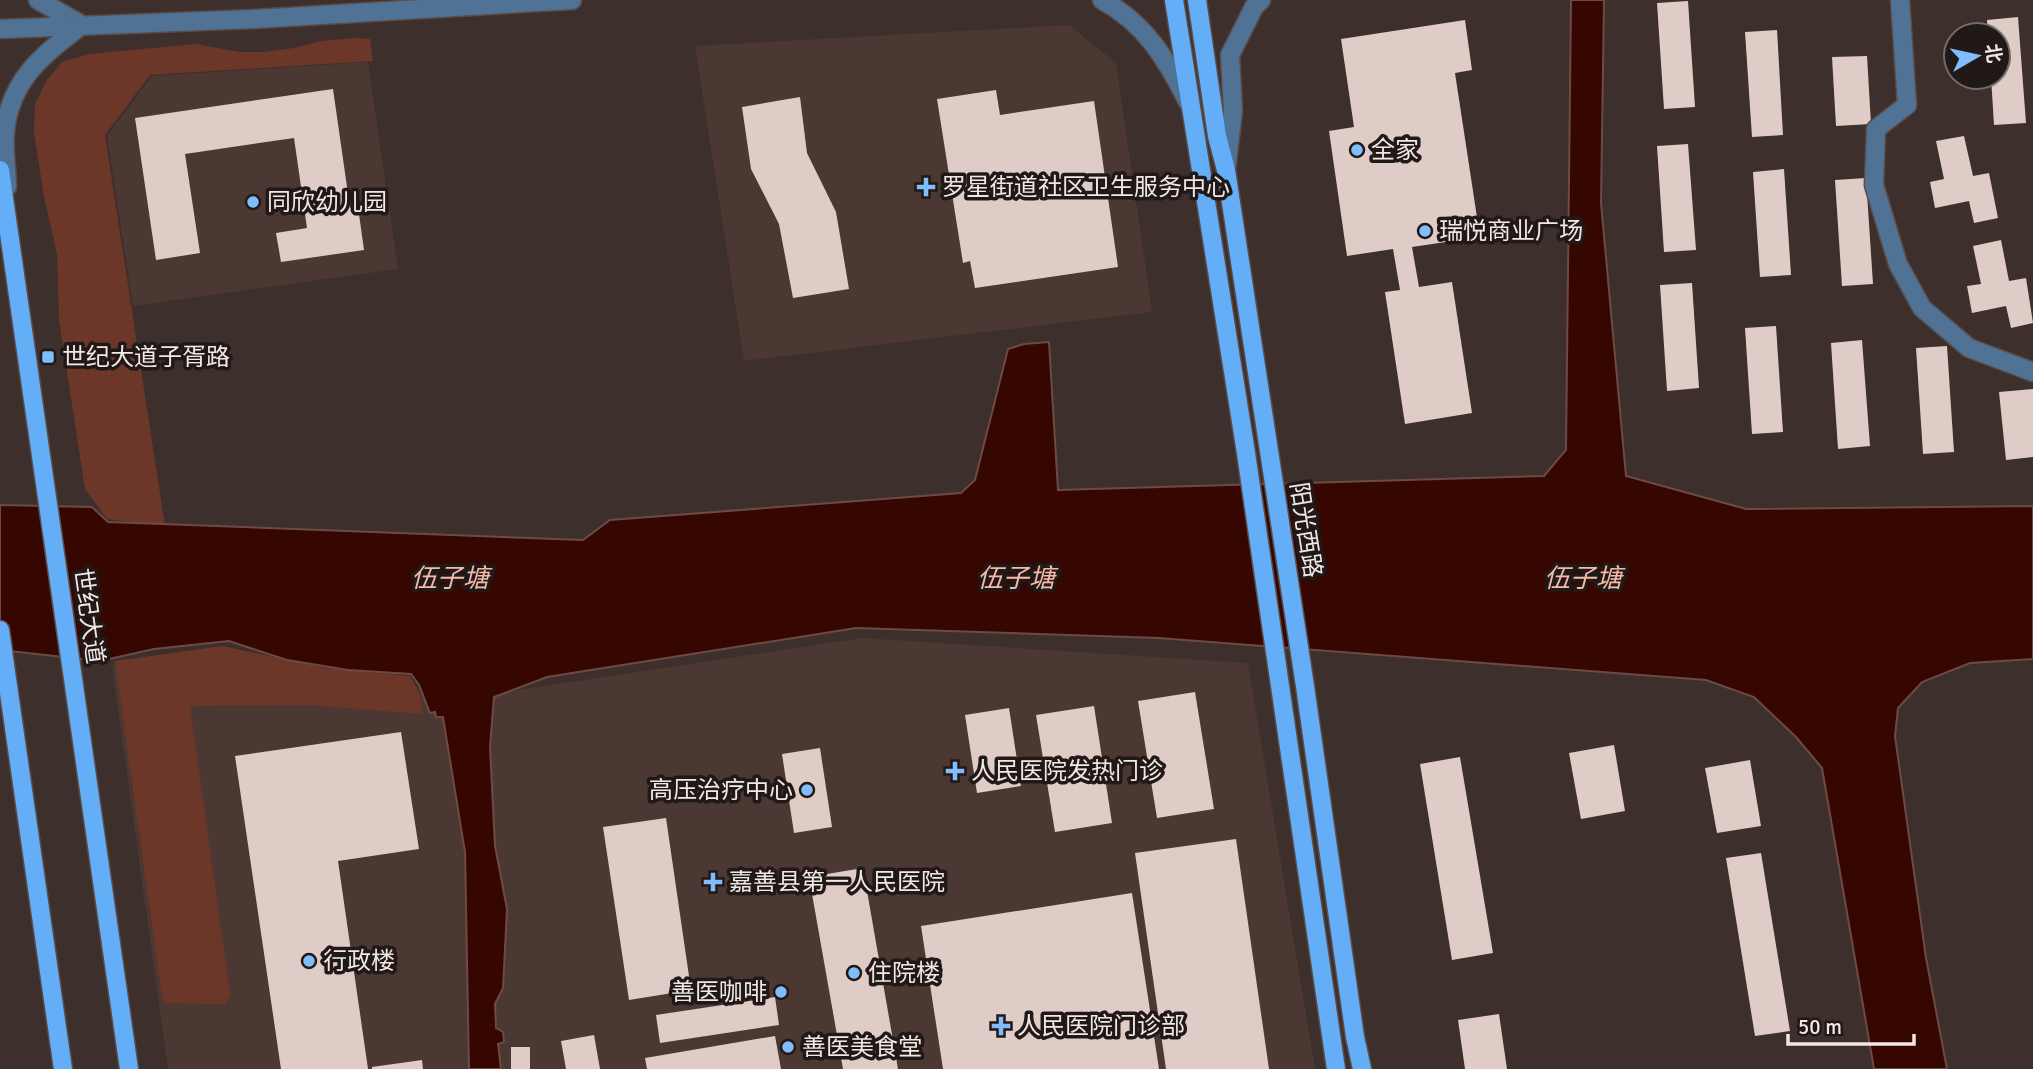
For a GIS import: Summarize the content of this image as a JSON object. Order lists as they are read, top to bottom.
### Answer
{
  "streets": {
    "main road": ["阳光西路", "世纪大道"]
  },
  "water": ["伍子塘"],
  "places": {
    "other": [
      "全家",
      "同欣幼儿园",
      "瑞悦商业广场",
      "高压治疗中心",
      "行政楼",
      "住院楼",
      "善医咖啡",
      "善医美食堂"
    ],
    "health": [
      "罗星街道社区卫生服务中心",
      "人民医院发热门诊",
      "嘉善县第一人民医院",
      "人民医院门诊部"
    ],
    "transit": ["世纪大道子胥路"]
  },
  "scale_bar": "50 m",
  "north": "right"
}
